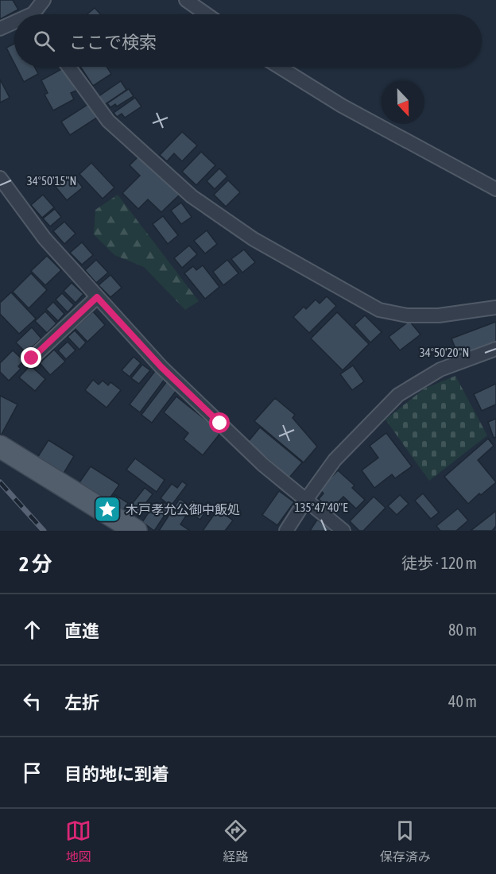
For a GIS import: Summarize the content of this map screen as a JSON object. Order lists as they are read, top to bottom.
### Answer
{
  "places": {
    "place": ["木戸孝允公御中飯処"]
  },
  "north": "bottom",
  "page": {
    "search": "ここで検索",
    "heading": ["2 分", "徒歩 · 120 m"],
    "list": [
      ["直進", "80 m"],
      ["左折", "40 m"],
      "目的地に到着"
    ],
    "nav": ["地図", "経路", "保存済み"]
  },
  "coordinates": ["34°50'15\"N", "34°50'20\"N", "135°47'40\"E"]
}
